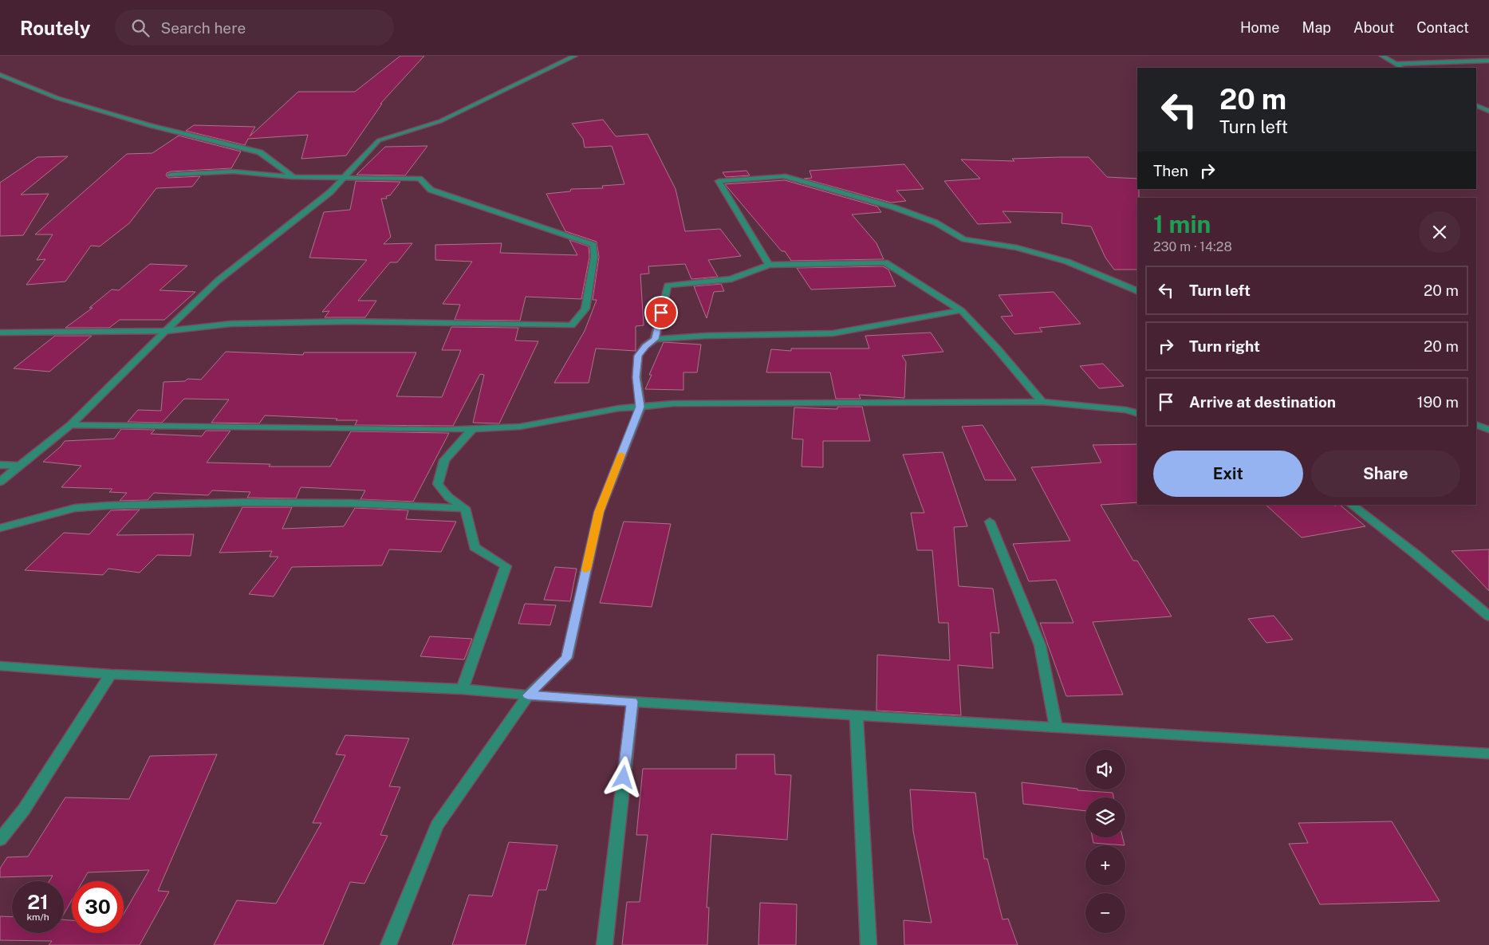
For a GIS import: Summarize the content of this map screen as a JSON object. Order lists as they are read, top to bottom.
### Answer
{
  "page": {
    "header": "Routely",
    "search": "Search here",
    "nav": [
      "Home",
      "Map",
      "About",
      "Contact"
    ],
    "turn": ["20 m", "Turn left"],
    "then": "Then",
    "heading": ["1 min", "230 m · 14:28"],
    "list": [
      {
        "name": "Turn left",
        "value": "20 m"
      },
      {
        "name": "Turn right",
        "value": "20 m"
      },
      {
        "name": "Arrive at destination",
        "value": "190 m"
      }
    ],
    "buttons": ["Exit", "Share"],
    "map_buttons": ["+", "−"],
    "speed": "21 km/h",
    "limit": "30"
  }
}
